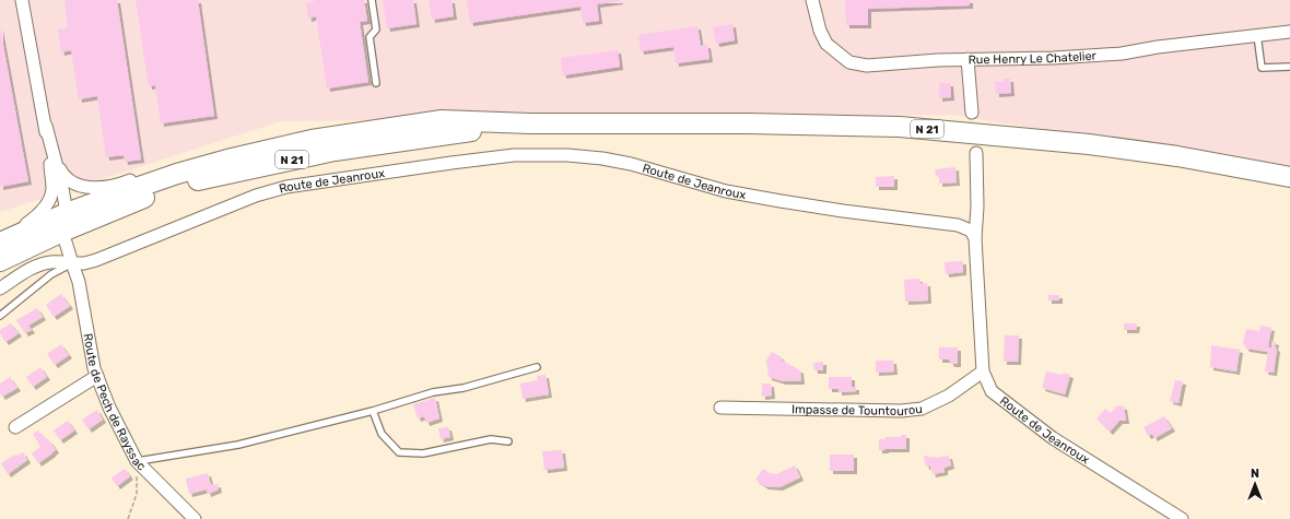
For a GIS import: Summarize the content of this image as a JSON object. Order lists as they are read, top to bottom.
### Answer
{
  "streets": {
    "main road": ["N 21"],
    "street": [
      "Rue Henry Le Chatelier",
      "Route de Jeanroux",
      "Route de Pech de Rayssac",
      "Impasse de Tountourou"
    ]
  },
  "crossings": [
    ["Route de Jeanroux", "Route de Pech de Rayssac"],
    ["Route de Jeanroux", "Impasse de Tountourou"]
  ],
  "north": "top"
}
